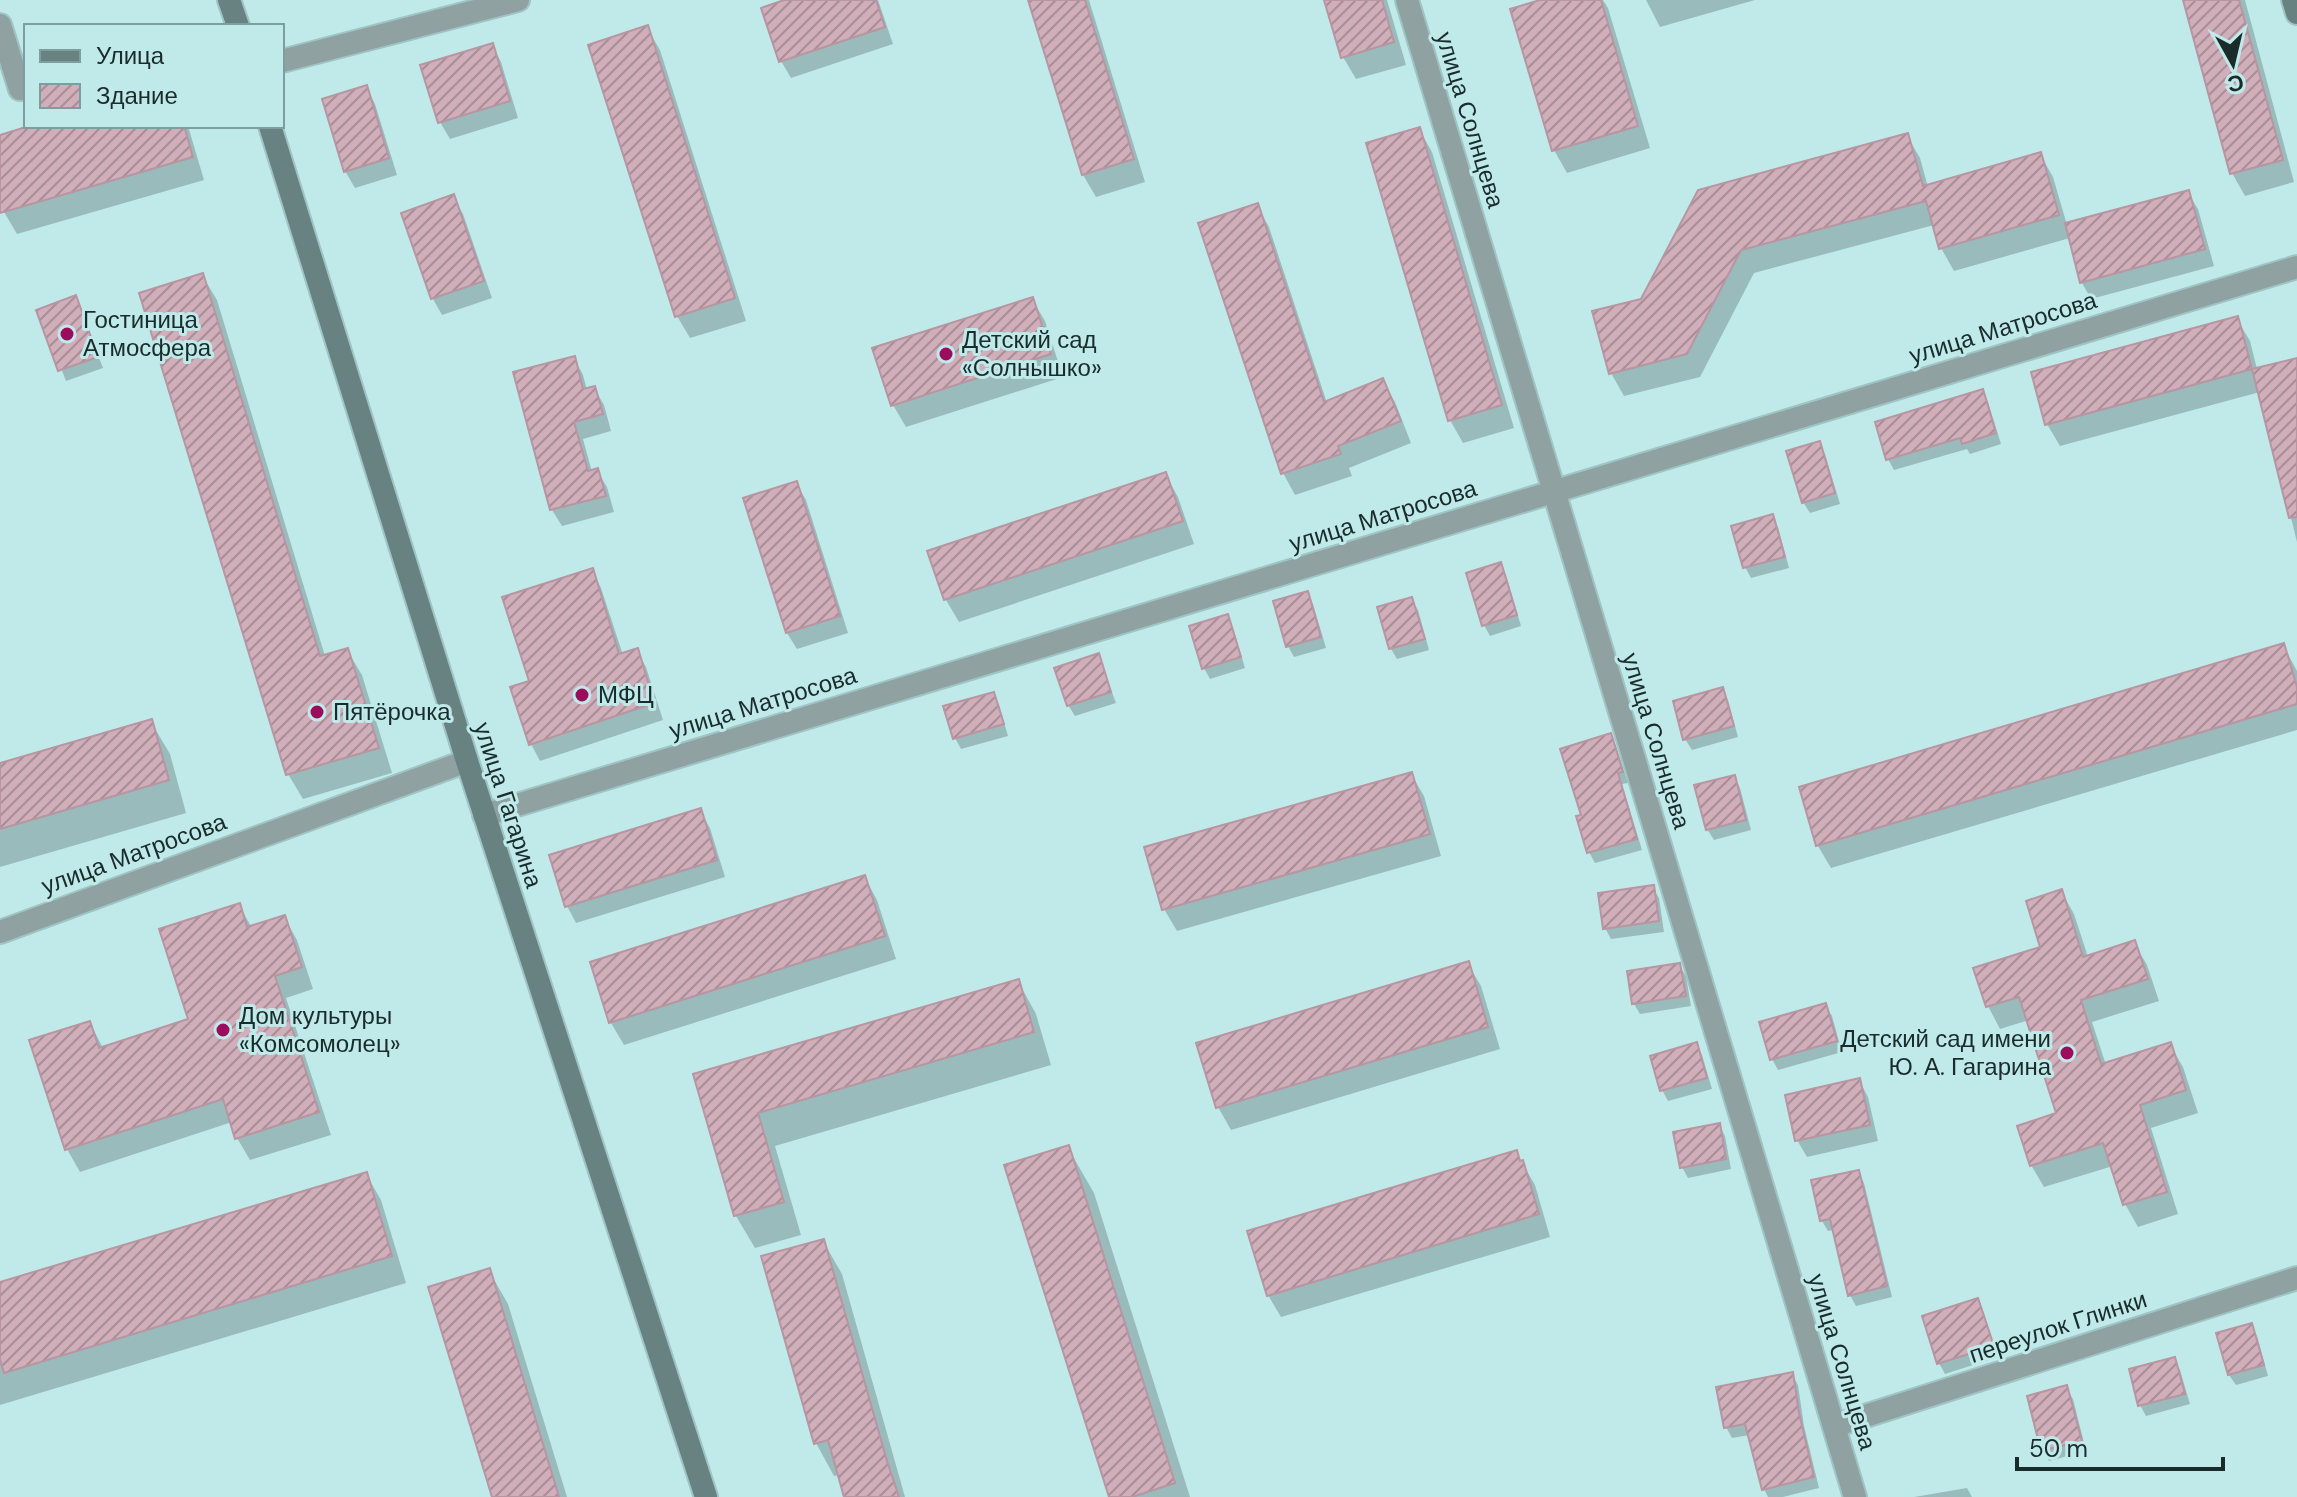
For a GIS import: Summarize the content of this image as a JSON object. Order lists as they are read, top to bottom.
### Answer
{
  "streets": {
    "main road": ["улица Гагарина"],
    "street": ["улица Солнцева", "улица Матросова", "переулок Глинки"]
  },
  "crossings": [
    ["улица Солнцева", "улица Матросова"],
    ["улица Солнцева", "переулок Глинки"],
    ["улица Матросова", "улица Гагарина"]
  ],
  "places": [
    "Гостиница Атмосфера",
    "Детский сад «Солнышко»",
    "МФЦ",
    "Пятёрочка",
    "Дом культуры «Комсомолец»",
    "Детский сад имени Ю. А. Гагарина"
  ],
  "legend": ["Улица", "Здание"],
  "scale_bar": "50 m",
  "north": "bottom"
}
